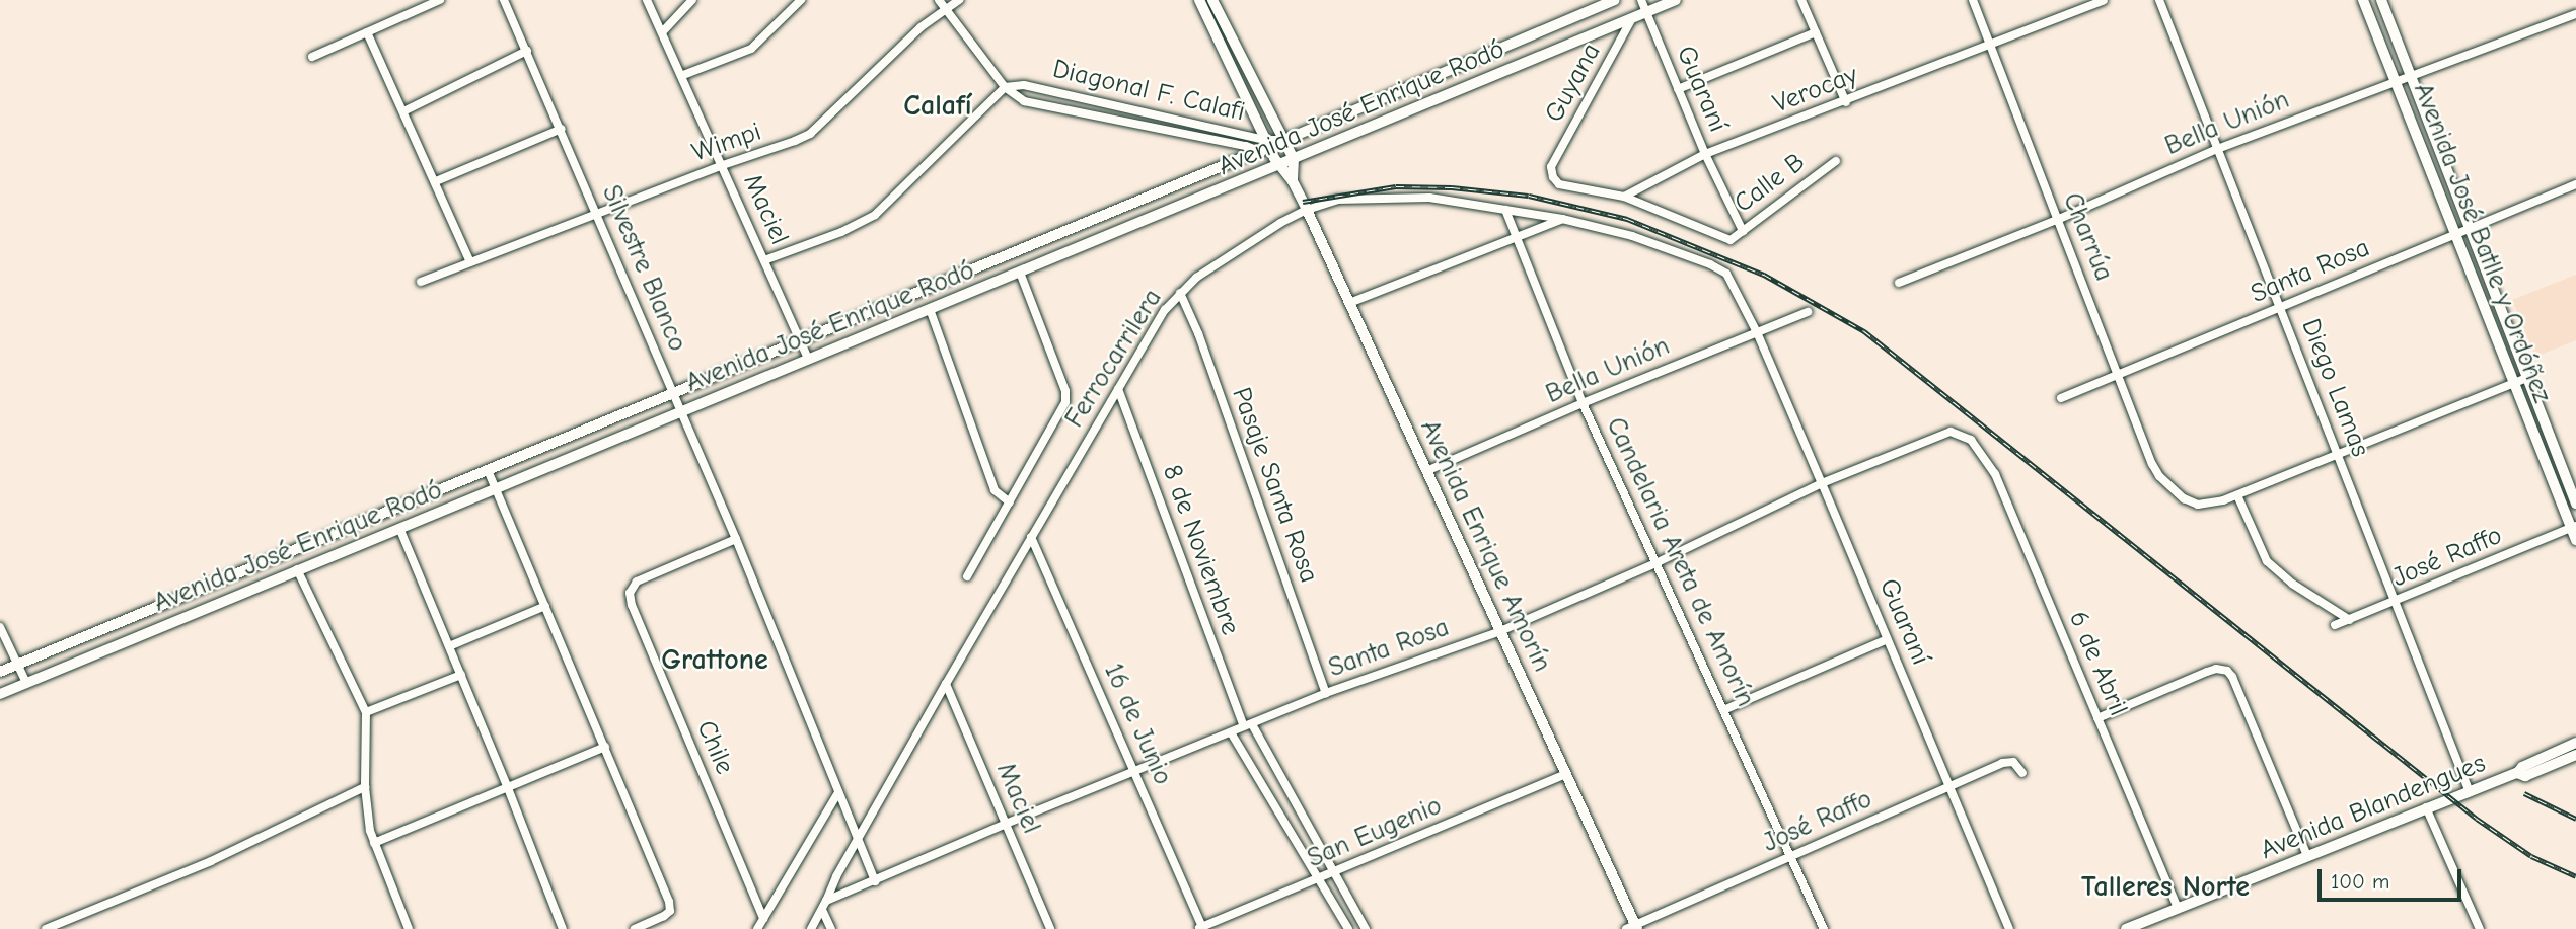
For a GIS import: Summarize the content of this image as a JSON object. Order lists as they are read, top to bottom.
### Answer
{
  "streets": {
    "street": [
      "Guyana",
      "Guaraní",
      "Verocay",
      "Diagonal F. Calafi",
      "Avenida José Enrique Rodó",
      "Bella Unión",
      "Wimpi",
      "Calle B",
      "Maciel",
      "Charrúa",
      "Avenida José Batlle y Ordóñez",
      "Silvestre Blanco",
      "Santa Rosa",
      "Ferrocarrilera",
      "Diego Lamas",
      "Pasaje Santa Rosa",
      "Avenida Enrique Amorín",
      "8 de Noviembre",
      "José Raffo",
      "Candelaria Areta de Amorín",
      "6 de Abril",
      "16 de Junio",
      "Chile",
      "Avenida Blandengues",
      "San Eugenio"
    ]
  },
  "crossings": [
    ["Guyana", "Verocay"],
    ["Guyana", "Avenida José Enrique Rodó"],
    ["Guyana", "Calle B"],
    ["Guaraní", "Verocay"],
    ["Guaraní", "Avenida José Enrique Rodó"],
    ["Guaraní", "Bella Unión"],
    ["Guaraní", "Calle B"],
    ["Guaraní", "Santa Rosa"],
    ["Guaraní", "Ferrocarrilera"],
    ["Guaraní", "José Raffo"],
    ["Verocay", "Calle B"],
    ["Verocay", "Charrúa"],
    ["Diagonal F. Calafi", "Avenida José Enrique Rodó"],
    ["Diagonal F. Calafi", "Wimpi"],
    ["Diagonal F. Calafi", "Avenida Enrique Amorín"],
    ["Avenida José Enrique Rodó", "Maciel"],
    ["Avenida José Enrique Rodó", "Silvestre Blanco"],
    ["Avenida José Enrique Rodó", "Avenida Enrique Amorín"],
    ["Bella Unión", "Charrúa"],
    ["Bella Unión", "Avenida José Batlle y Ordóñez"],
    ["Bella Unión", "Ferrocarrilera"],
    ["Bella Unión", "Diego Lamas"],
    ["Bella Unión", "Avenida Enrique Amorín"],
    ["Bella Unión", "Candelaria Areta de Amorín"],
    ["Wimpi", "Maciel"],
    ["Wimpi", "Silvestre Blanco"],
    ["Maciel", "Santa Rosa"],
    ["Maciel", "Ferrocarrilera"],
    ["Charrúa", "Santa Rosa"],
    ["Avenida José Batlle y Ordóñez", "Santa Rosa"],
    ["Avenida José Batlle y Ordóñez", "José Raffo"],
    ["Silvestre Blanco", "Santa Rosa"],
    ["Silvestre Blanco", "Ferrocarrilera"],
    ["Silvestre Blanco", "Chile"],
    ["Santa Rosa", "Ferrocarrilera"],
    ["Santa Rosa", "Diego Lamas"],
    ["Santa Rosa", "Pasaje Santa Rosa"],
    ["Santa Rosa", "Avenida Enrique Amorín"],
    ["Santa Rosa", "8 de Noviembre"],
    ["Santa Rosa", "Candelaria Areta de Amorín"],
    ["Santa Rosa", "6 de Abril"],
    ["Santa Rosa", "16 de Junio"],
    ["Ferrocarrilera", "Pasaje Santa Rosa"],
    ["Ferrocarrilera", "Avenida Enrique Amorín"],
    ["Ferrocarrilera", "8 de Noviembre"],
    ["Ferrocarrilera", "Candelaria Areta de Amorín"],
    ["Ferrocarrilera", "16 de Junio"],
    ["Diego Lamas", "José Raffo"],
    ["Diego Lamas", "Avenida Blandengues"],
    ["Avenida Enrique Amorín", "José Raffo"],
    ["Avenida Enrique Amorín", "San Eugenio"],
    ["8 de Noviembre", "San Eugenio"],
    ["José Raffo", "Candelaria Areta de Amorín"],
    ["6 de Abril", "Avenida Blandengues"],
    ["16 de Junio", "San Eugenio"]
  ],
  "districts": ["Calafí", "Grattone", "Talleres Norte"],
  "scale_bar": "100 m"
}
